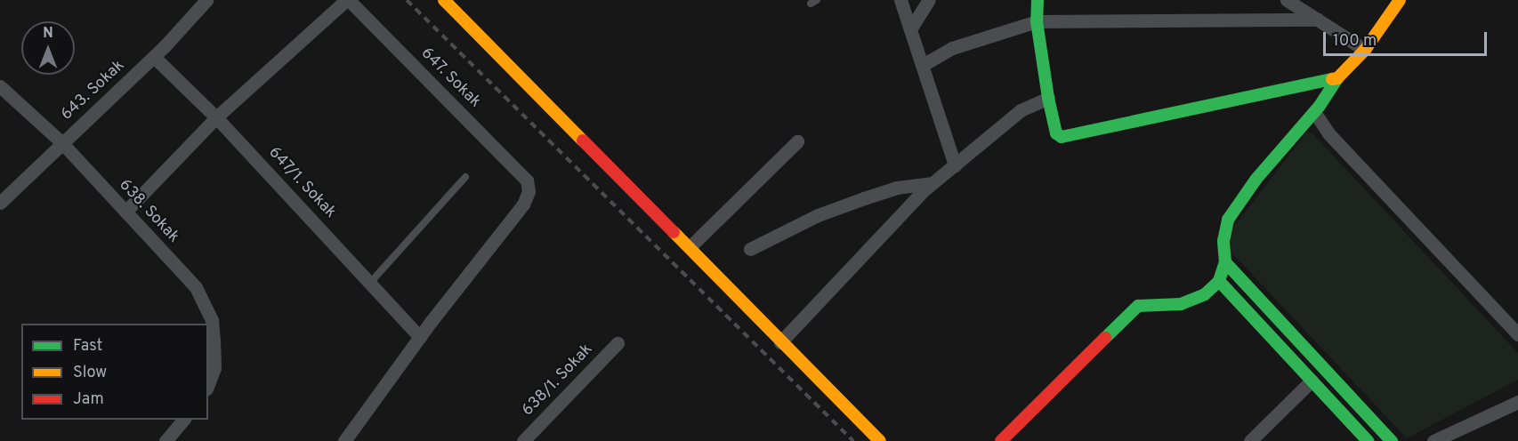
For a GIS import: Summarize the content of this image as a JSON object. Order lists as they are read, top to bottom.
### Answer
{
  "streets": {
    "street": [
      "647. Sokak",
      "643. Sokak",
      "647/1. Sokak",
      "638. Sokak",
      "638/1. Sokak"
    ]
  },
  "crossings": [
    ["647. Sokak", "647/1. Sokak"],
    ["643. Sokak", "647/1. Sokak"],
    ["643. Sokak", "638. Sokak"]
  ],
  "legend": ["Fast", "Slow", "Jam"],
  "scale_bar": "100 m",
  "north": "top"
}
